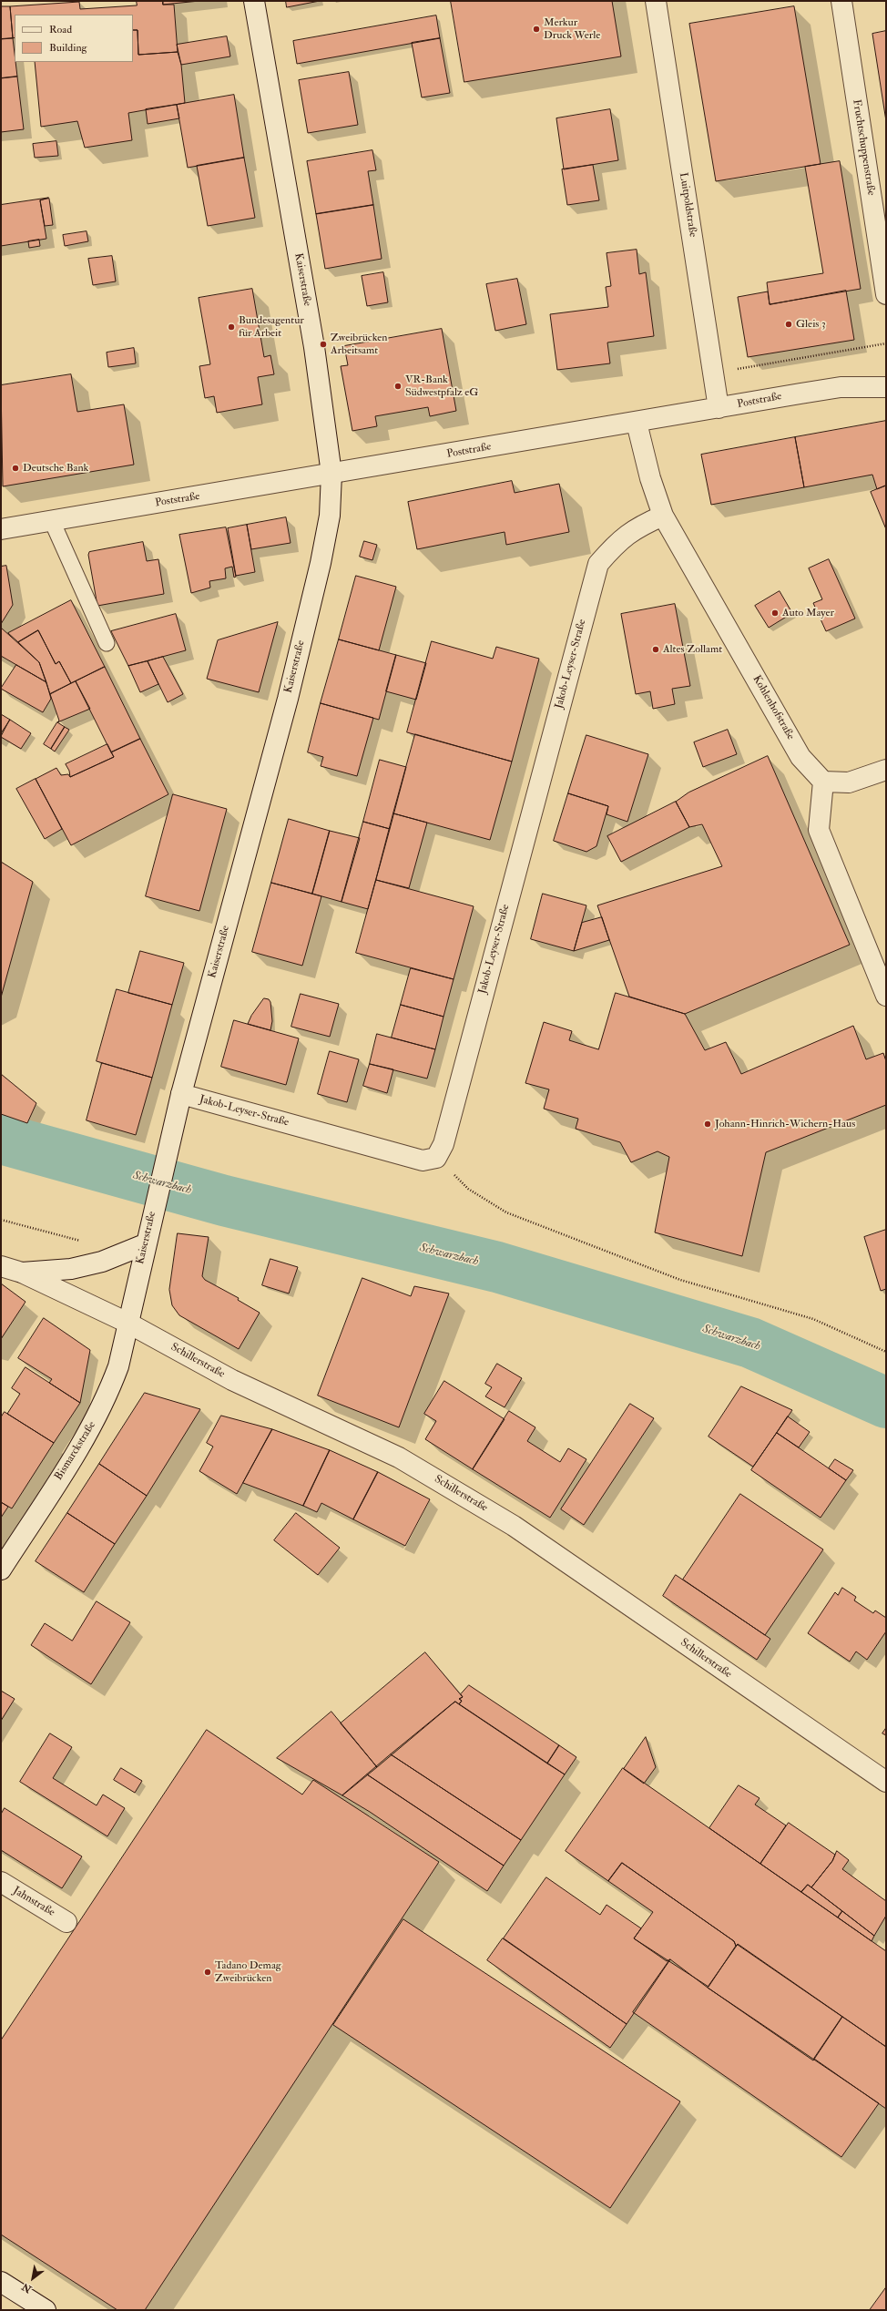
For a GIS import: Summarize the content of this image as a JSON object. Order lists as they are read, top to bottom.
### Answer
{
  "streets": {
    "street": [
      "Fruchtschuppenstraße",
      "Luitpoldstraße",
      "Kaiserstraße",
      "Poststraße",
      "Jakob-Leyser-Straße",
      "Kohlenhofstraße",
      "Schillerstraße",
      "Bismarckstraße",
      "Jahnstraße"
    ]
  },
  "crossings": [
    ["Luitpoldstraße", "Poststraße"],
    ["Kaiserstraße", "Poststraße"],
    ["Kaiserstraße", "Jakob-Leyser-Straße"],
    ["Kaiserstraße", "Schillerstraße"],
    ["Kaiserstraße", "Bismarckstraße"],
    ["Poststraße", "Kohlenhofstraße"],
    ["Jakob-Leyser-Straße", "Kohlenhofstraße"],
    ["Schillerstraße", "Bismarckstraße"]
  ],
  "water": ["Schwarzbach"],
  "places": [
    "Merkur Druck Werle",
    "Gleis 3",
    "Bundesagentur für Arbeit",
    "Zweibrücken Arbeitsamt",
    "VR-Bank Südwestpfalz eG",
    "Deutsche Bank",
    "Auto Mayer",
    "Altes Zollamt",
    "Johann-Hinrich-Wichern-Haus",
    "Tadano Demag Zweibrücken"
  ],
  "legend": ["Road", "Building"],
  "north": "bottom left"
}
